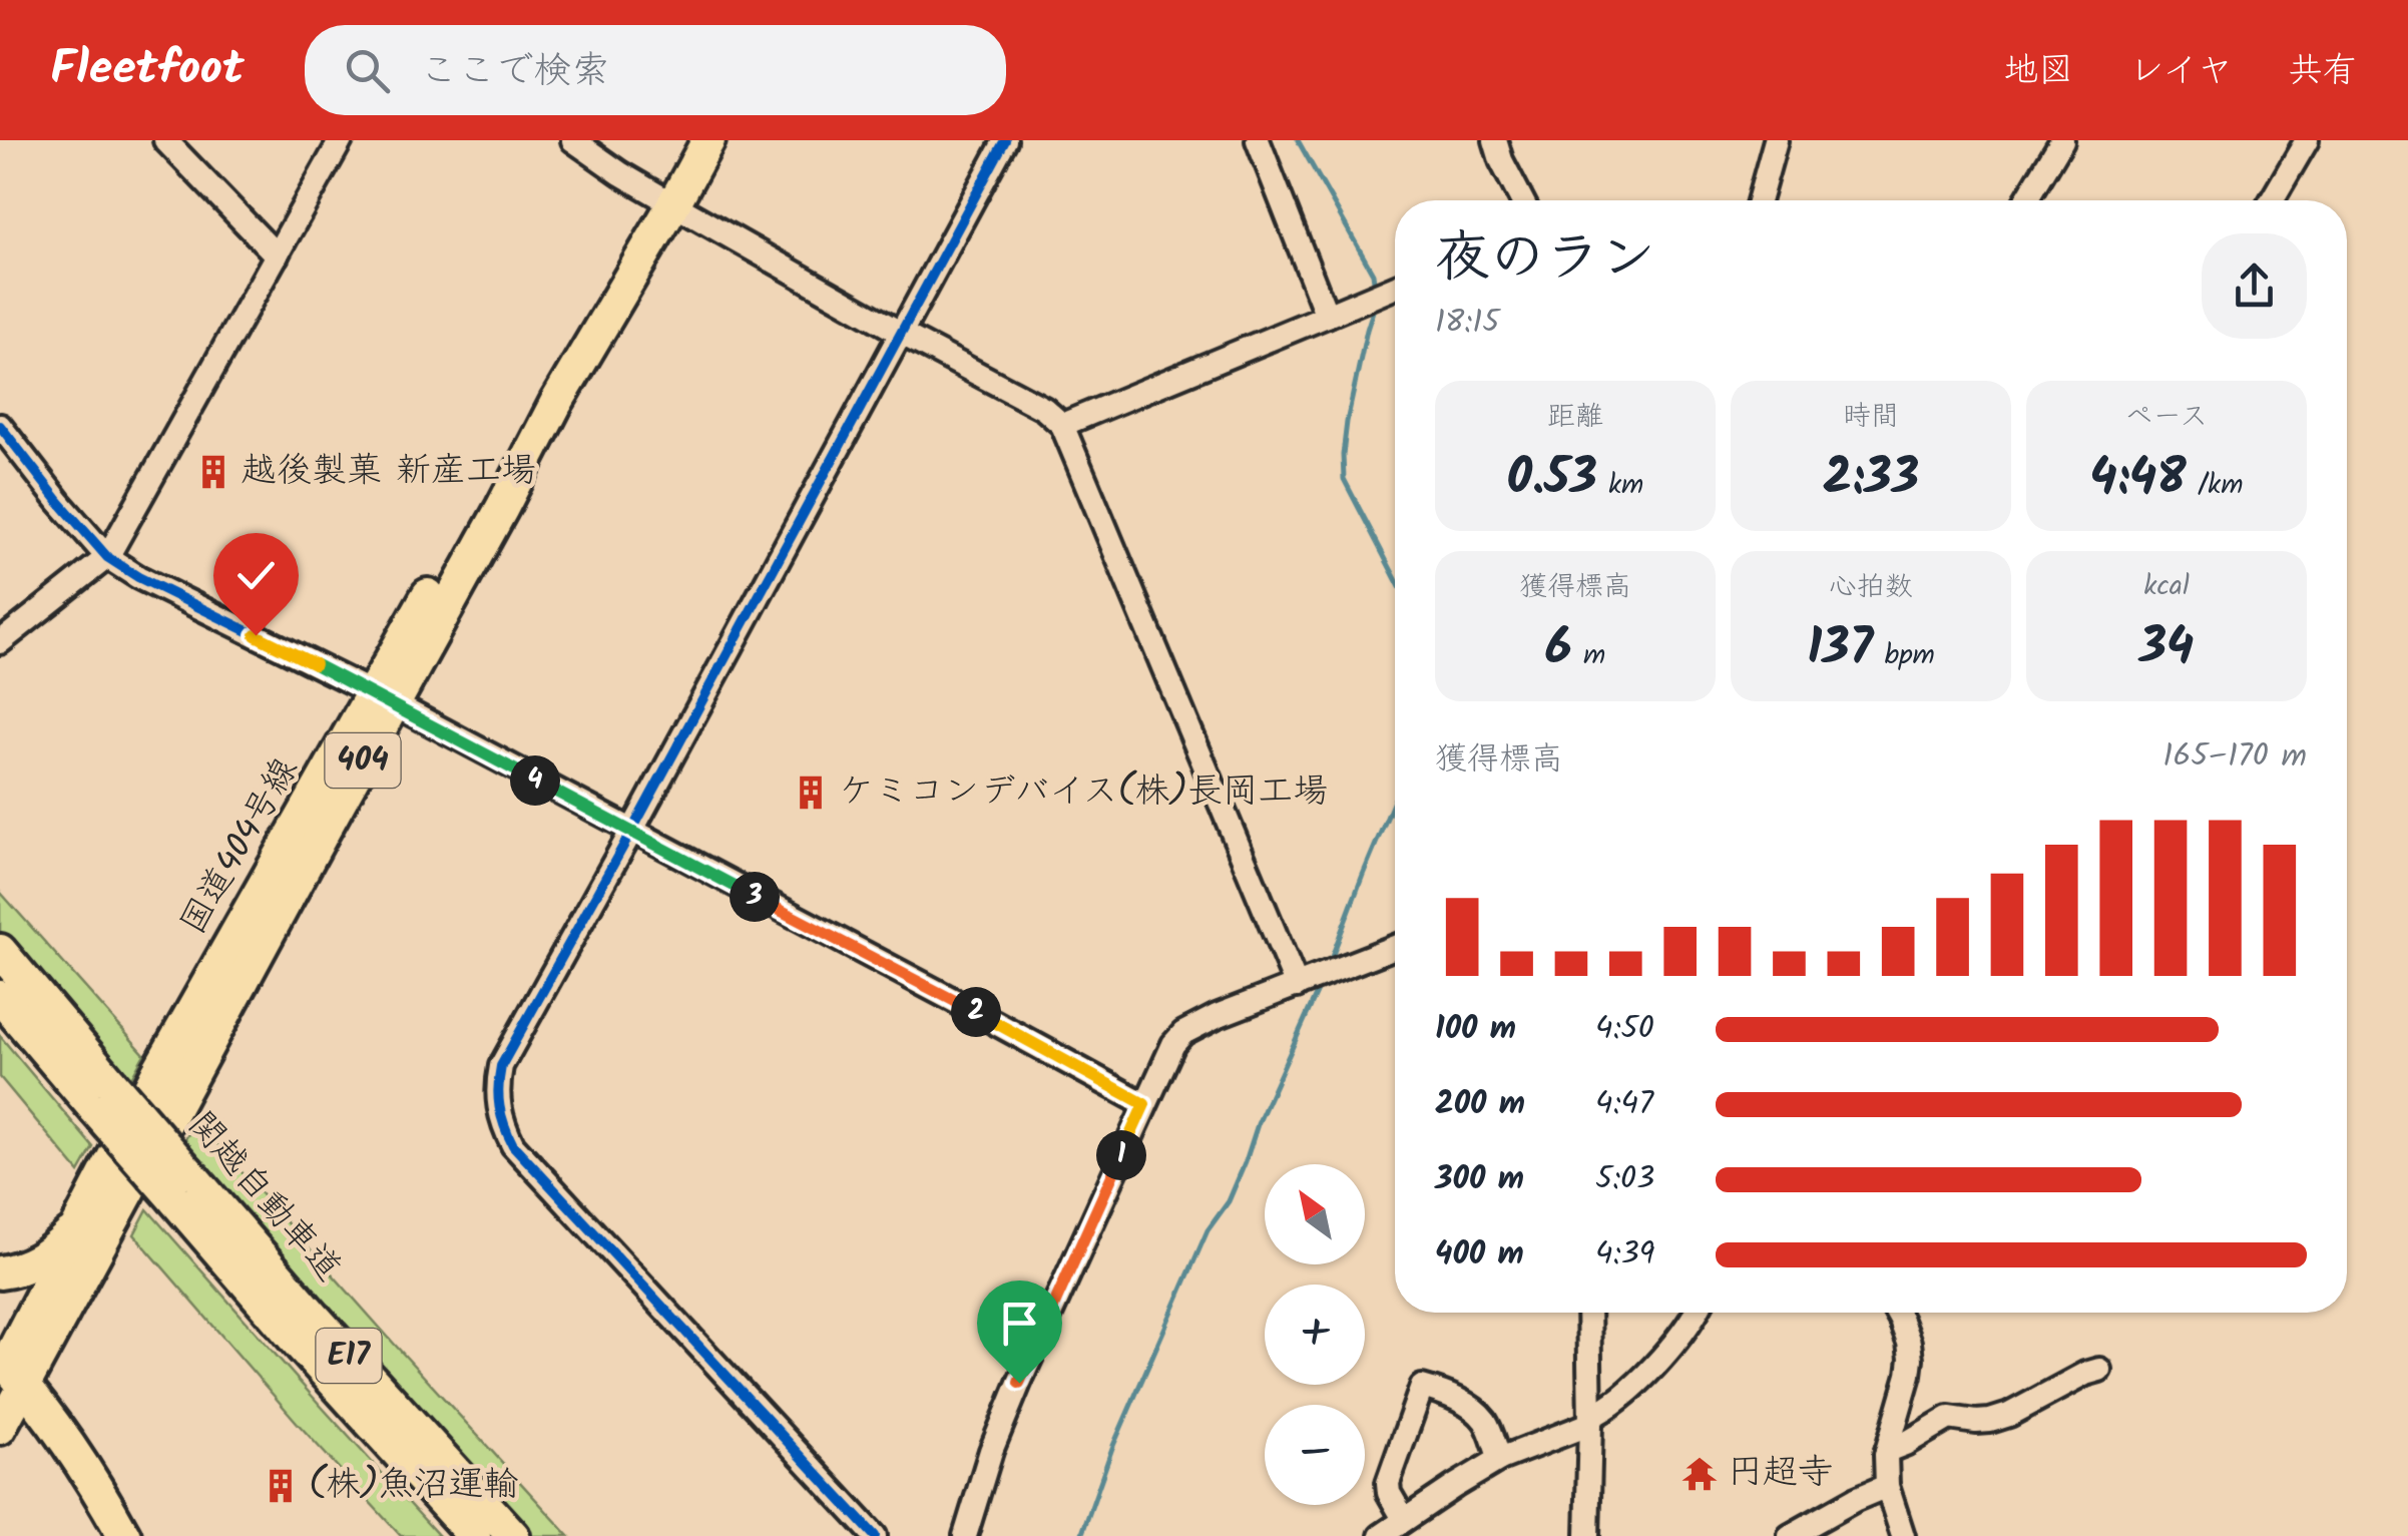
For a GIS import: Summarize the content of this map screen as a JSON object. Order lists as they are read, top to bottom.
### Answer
{
  "streets": {
    "highway": [
      "404",
      "国道404号線",
      "関越自動車道",
      "E17"
    ]
  },
  "places": {
    "building": ["越後製菓 新産工場", "ケミコンデバイス(株)長岡工場", "(株)魚沼運輸"],
    "temple": ["円超寺"]
  },
  "north": "top left",
  "page": {
    "header": "Fleetfoot",
    "search": "ここで検索",
    "nav": ["地図", "レイヤ", "共有"],
    "heading": ["夜のラン", "18:15"],
    "stats": [
      ["距離", "0.53 km"],
      ["時間", "2:33"],
      ["ペース", "4:48 /km"],
      ["獲得標高", "6 m"],
      ["心拍数", "137 bpm"],
      ["kcal", "34"]
    ],
    "chart": ["獲得標高", "165–170 m"],
    "pins": [
      "4",
      "3",
      "2",
      "1"
    ],
    "list": [
      {
        "name": "100 m",
        "note": "4:50"
      },
      {
        "name": "200 m",
        "note": "4:47"
      },
      {
        "name": "300 m",
        "note": "5:03"
      },
      {
        "name": "400 m",
        "note": "4:39"
      }
    ],
    "map_buttons": ["+", "−"]
  }
}
